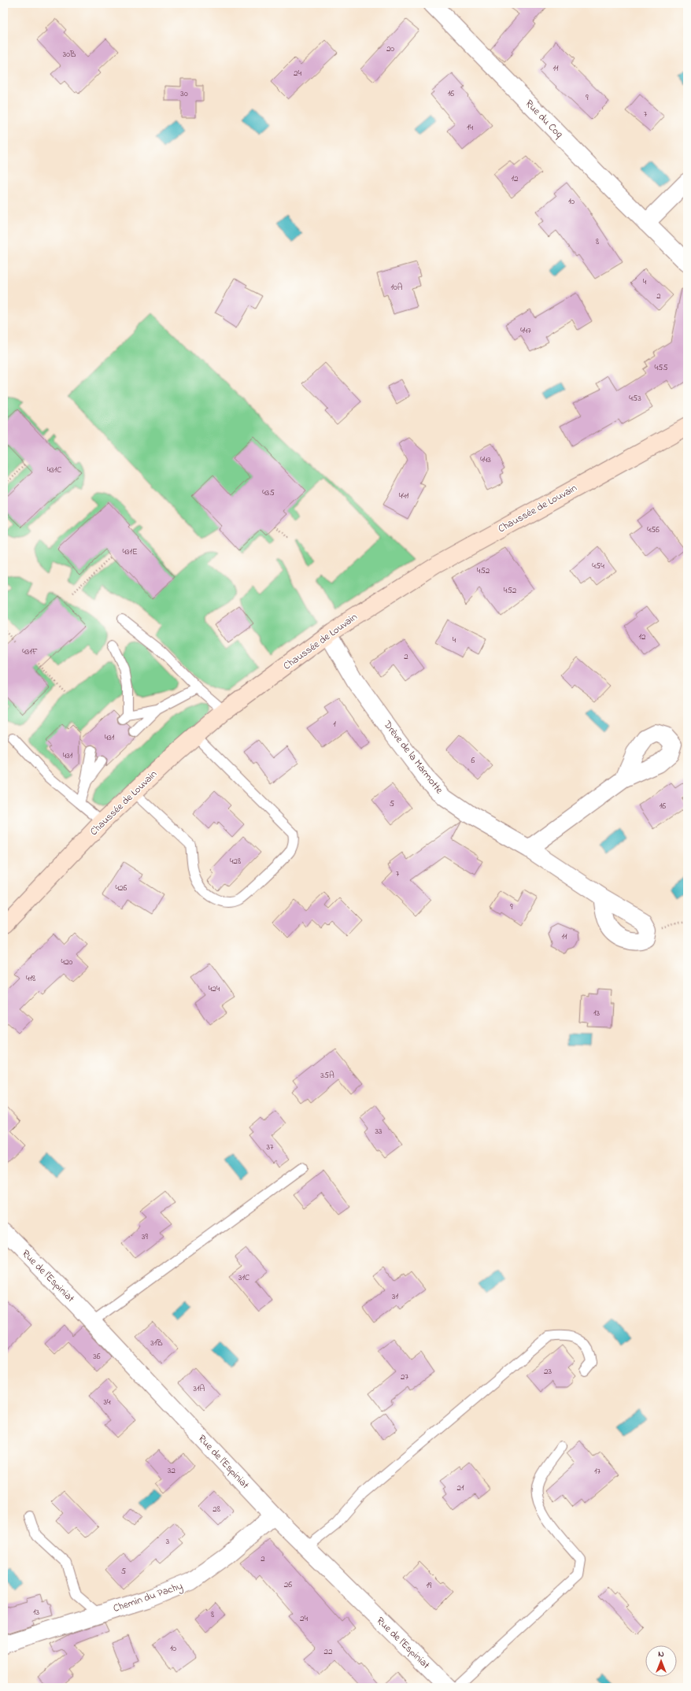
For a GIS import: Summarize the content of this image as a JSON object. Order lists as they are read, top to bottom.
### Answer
{
  "streets": {
    "main road": ["Chaussée de Louvain"],
    "street": [
      "Rue du Coq",
      "Drève de la Marmotte",
      "Rue de l'Espiniat",
      "Chemin du Pachy"
    ]
  },
  "crossings": [
    ["Chaussée de Louvain", "Drève de la Marmotte"],
    ["Rue de l'Espiniat", "Chemin du Pachy"]
  ],
  "house_numbers": [
    "20",
    "30B",
    "11",
    "24",
    "30",
    "16",
    "9",
    "7",
    "14",
    "12",
    "10",
    "8",
    "4",
    "10A",
    "2",
    "447",
    "455",
    "453",
    "443",
    "431C",
    "435",
    "441",
    "456",
    "431E",
    "454",
    "452",
    "452",
    "12",
    "4",
    "431F",
    "2",
    "1",
    "431",
    "431",
    "6",
    "5",
    "16",
    "428",
    "7",
    "426",
    "9",
    "11",
    "420",
    "418",
    "424",
    "13",
    "35A",
    "33",
    "37",
    "39",
    "31C",
    "31",
    "31B",
    "36",
    "23",
    "27",
    "31A",
    "34",
    "32",
    "17",
    "21",
    "28",
    "3",
    "2",
    "5",
    "26",
    "19",
    "13",
    "8",
    "24",
    "10",
    "22"
  ],
  "north": "top"
}
